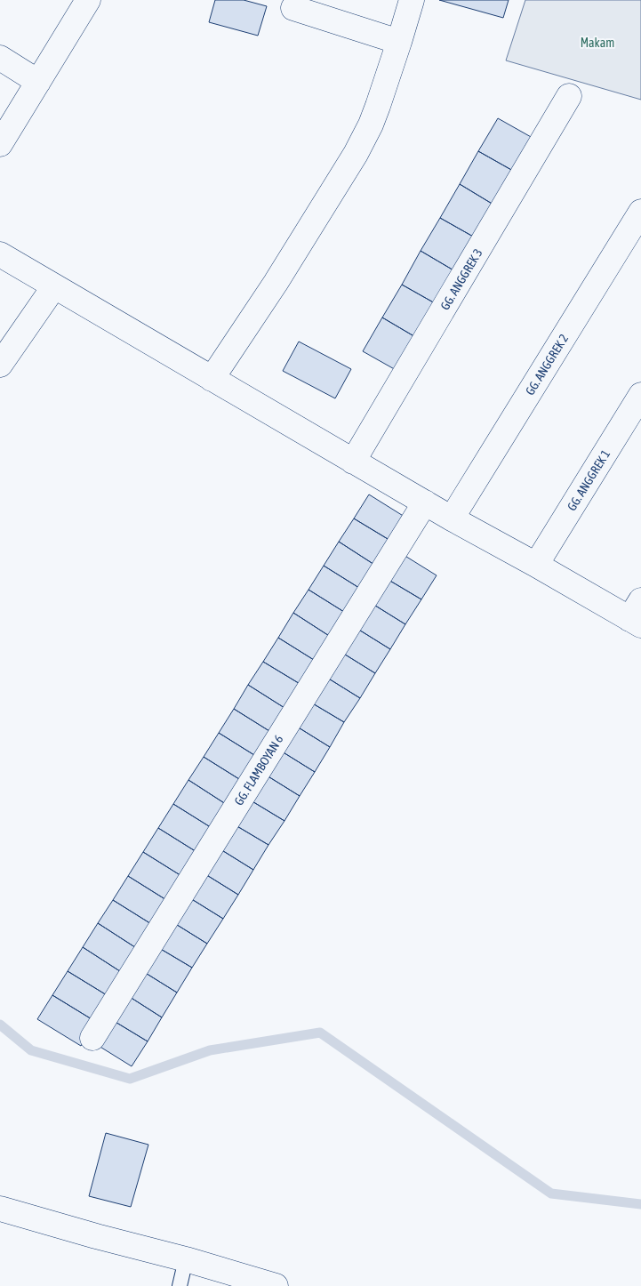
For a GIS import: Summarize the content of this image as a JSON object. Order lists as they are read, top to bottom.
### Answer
{
  "streets": {
    "street": [
      "GG. ANGGREK 3",
      "GG. ANGGREK 2",
      "GG. ANGGREK 1",
      "GG. FLAMBOYAN 6"
    ]
  },
  "parks": ["Makam"]
}
